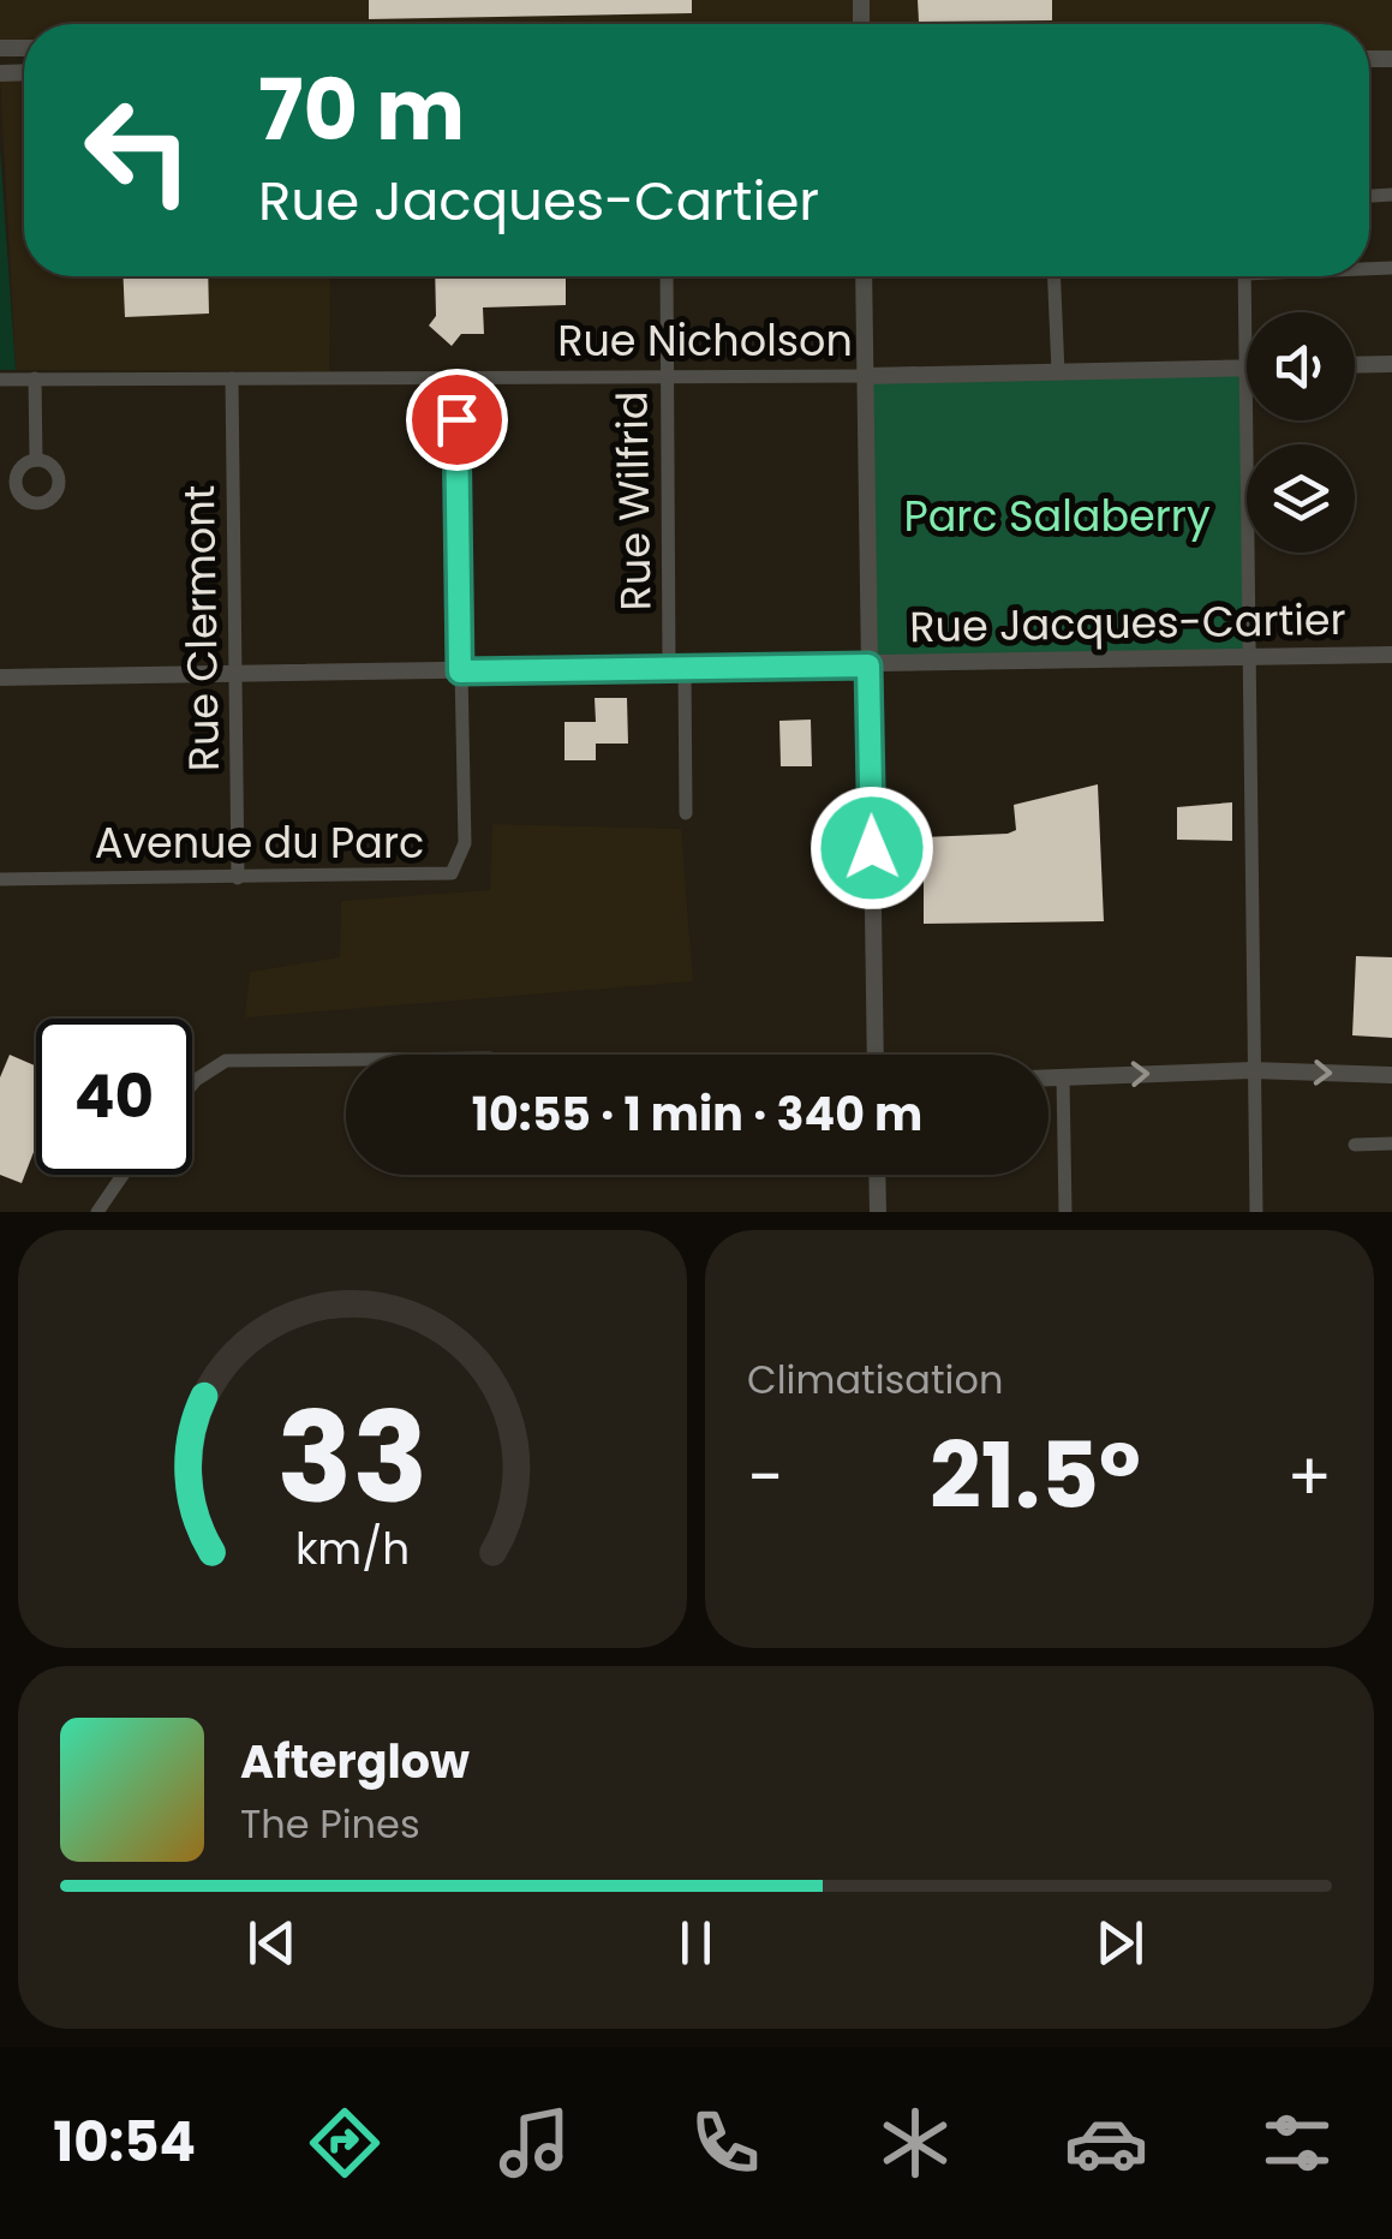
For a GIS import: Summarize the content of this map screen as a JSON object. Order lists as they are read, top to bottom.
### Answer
{
  "streets": {
    "street": [
      "Rue Nicholson",
      "Rue Wilfrid",
      "Rue Jacques-Cartier",
      "Rue Clermont",
      "Avenue du Parc"
    ]
  },
  "crossings": [
    ["Rue Nicholson", "Rue Wilfrid"],
    ["Rue Nicholson", "Rue Clermont"],
    ["Rue Nicholson", "Avenue du Parc"],
    ["Rue Wilfrid", "Rue Jacques-Cartier"],
    ["Rue Jacques-Cartier", "Rue Clermont"],
    ["Rue Jacques-Cartier", "Avenue du Parc"],
    ["Rue Clermont", "Avenue du Parc"]
  ],
  "parks": ["Parc Salaberry"],
  "page": {
    "turn": ["70 m", "Rue Jacques-Cartier"],
    "limit": "40",
    "trip": "10:55 · 1 min · 340 m",
    "tile": "Climatisation",
    "heat": ["−", "21.5°", "+"],
    "song": ["Afterglow", "The Pines"],
    "tabs": "10:54",
    "gauge": ["33", "km/h"]
  }
}
